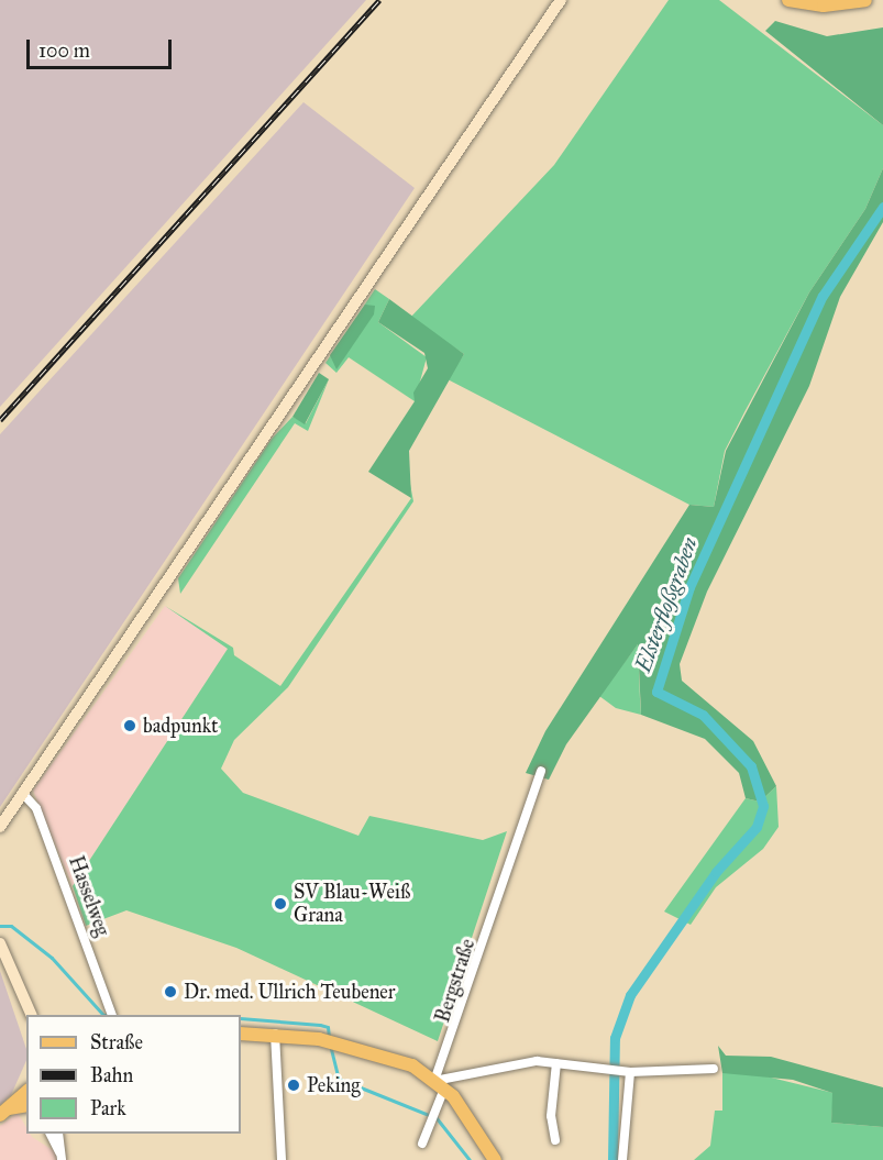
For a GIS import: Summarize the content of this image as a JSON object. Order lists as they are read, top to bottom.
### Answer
{
  "streets": {
    "street": ["Hasselweg", "Bergstraße"]
  },
  "water": ["Elsterfloßgraben"],
  "places": [
    "badpunkt",
    "SV Blau-Weiß Grana",
    "Dr. med. Ullrich Teubener",
    "Peking"
  ],
  "legend": ["Straße", "Bahn", "Park"],
  "scale_bar": "100 m"
}
